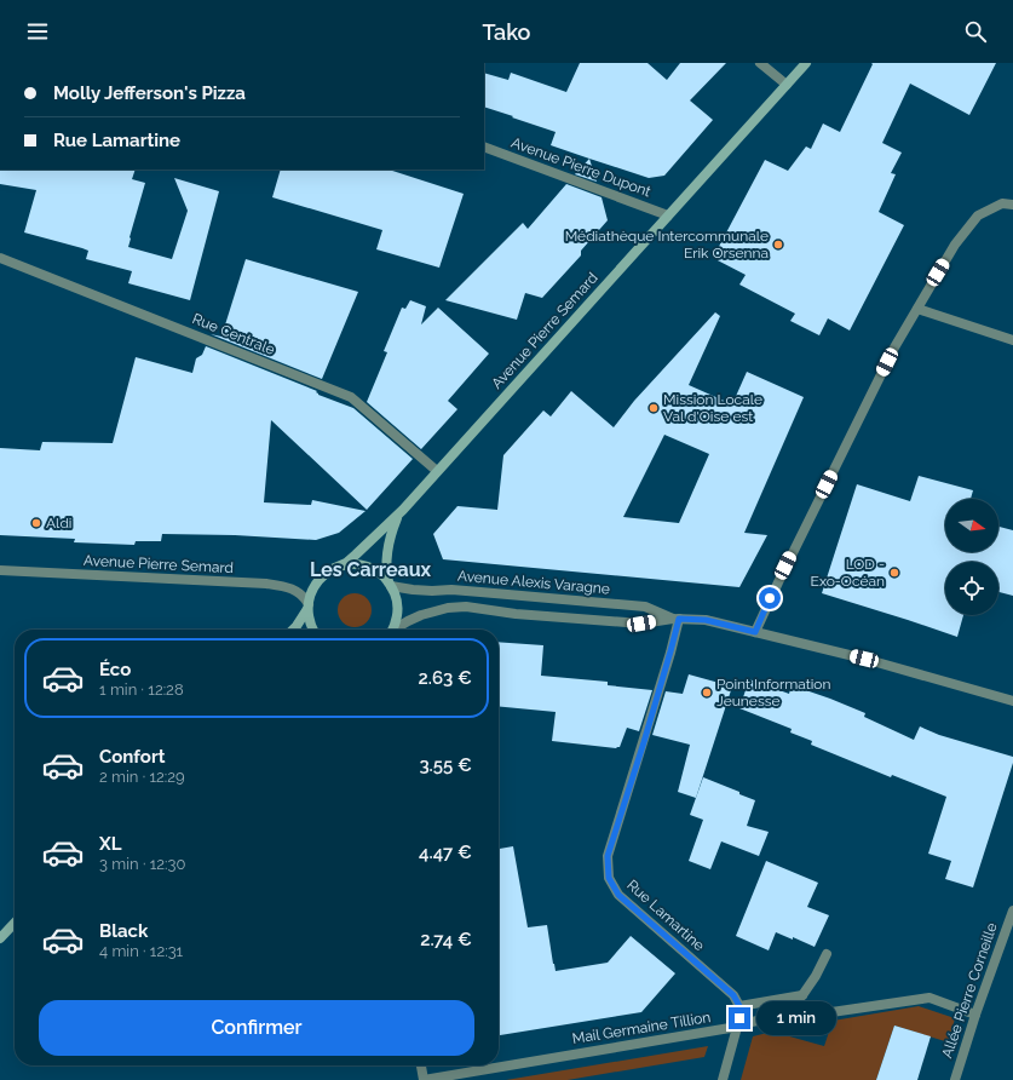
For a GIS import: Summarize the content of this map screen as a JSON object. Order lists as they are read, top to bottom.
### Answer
{
  "streets": {
    "main road": ["Avenue Pierre Semard"],
    "street": [
      "Avenue Pierre Dupont",
      "Rue Centrale",
      "Avenue Alexis Varagne",
      "Rue Lamartine",
      "Allée Pierre Corneille",
      "Mail Germaine Tillion"
    ]
  },
  "crossings": [
    ["Avenue Pierre Dupont", "Avenue Pierre Semard"],
    ["Avenue Pierre Semard", "Rue Centrale"],
    ["Avenue Alexis Varagne", "Rue Lamartine"],
    ["Allée Pierre Corneille", "Mail Germaine Tillion"]
  ],
  "districts": ["Les Carreaux"],
  "places": [
    "Médiathèque Intercommunale Erik Orsenna",
    "Mission Locale Val d'Oise est",
    "Aldi",
    "LOD - Exo-Océan",
    "Point Information Jeunesse"
  ],
  "north": "right",
  "page": {
    "header": "Tako",
    "banner": ["Molly Jefferson's Pizza", "Rue Lamartine"],
    "list": [
      {
        "name": "Éco",
        "note": "1 min · 12:28",
        "value": "2.63 €"
      },
      {
        "name": "Confort",
        "note": "2 min · 12:29",
        "value": "3.55 €"
      },
      {
        "name": "XL",
        "note": "3 min · 12:30",
        "value": "4.47 €"
      },
      {
        "name": "Black",
        "note": "4 min · 12:31",
        "value": "2.74 €"
      }
    ],
    "buttons": "Confirmer",
    "bubble": "1 min"
  }
}
